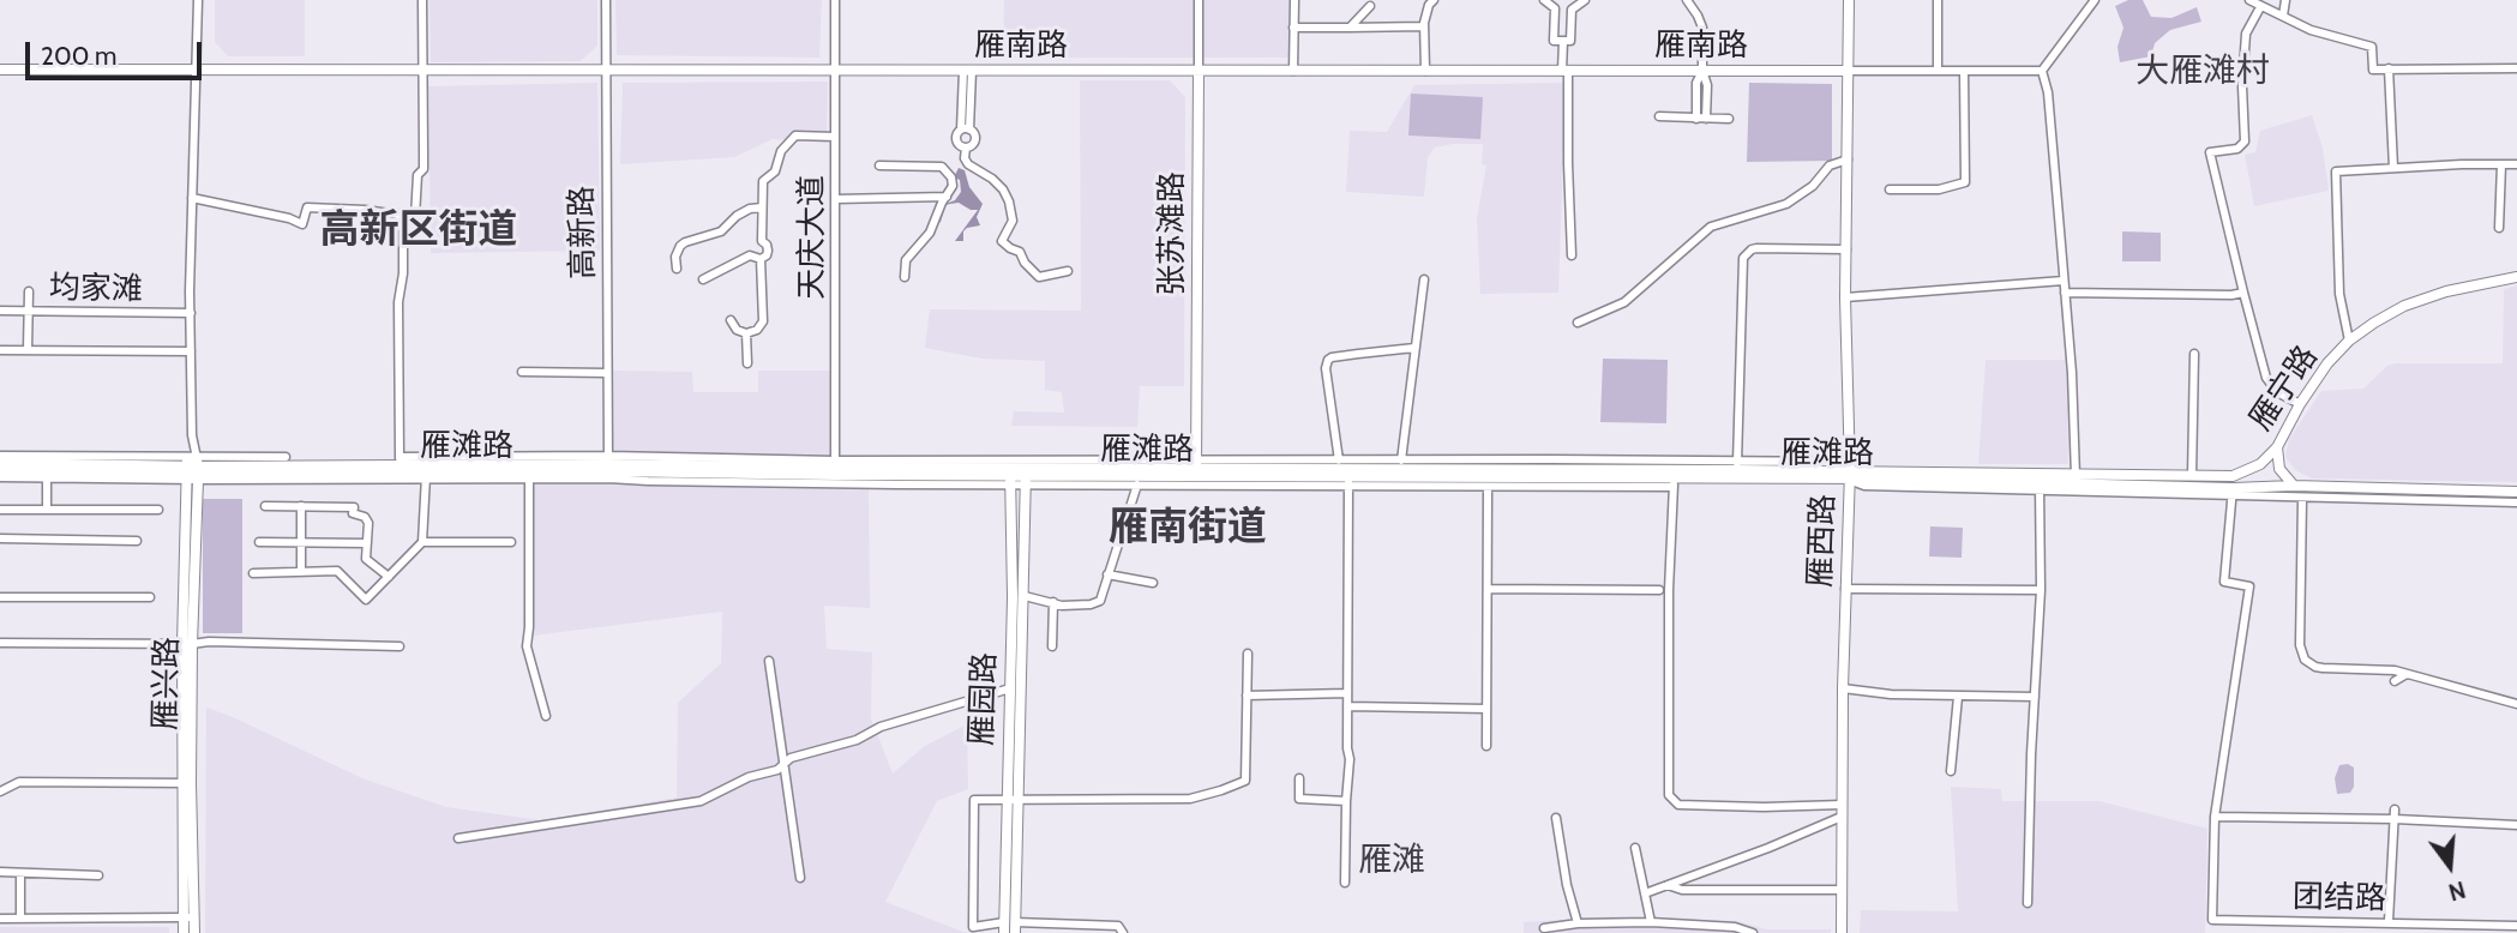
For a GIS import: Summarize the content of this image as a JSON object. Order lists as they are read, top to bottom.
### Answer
{
  "streets": {
    "main road": [
      "雁南路",
      "张苏滩路",
      "雁宁路",
      "雁滩路",
      "雁西路",
      "雁兴路",
      "雁园路"
    ],
    "street": [
      "高新路",
      "天庆大道",
      "均家滩",
      "团结路"
    ]
  },
  "crossings": [
    ["雁南路", "高新路"],
    ["雁南路", "张苏滩路"],
    ["雁南路", "天庆大道"],
    ["雁南路", "雁西路"],
    ["雁南路", "雁兴路"],
    ["高新路", "雁滩路"],
    ["张苏滩路", "雁滩路"],
    ["天庆大道", "雁滩路"],
    ["均家滩", "雁兴路"],
    ["雁宁路", "雁滩路"],
    ["雁滩路", "雁西路"],
    ["雁滩路", "雁兴路"],
    ["雁滩路", "雁园路"]
  ],
  "districts": [
    "大雁滩村",
    "高新区街道",
    "雁南街道",
    "雁滩"
  ],
  "scale_bar": "200 m",
  "north": "bottom"
}
